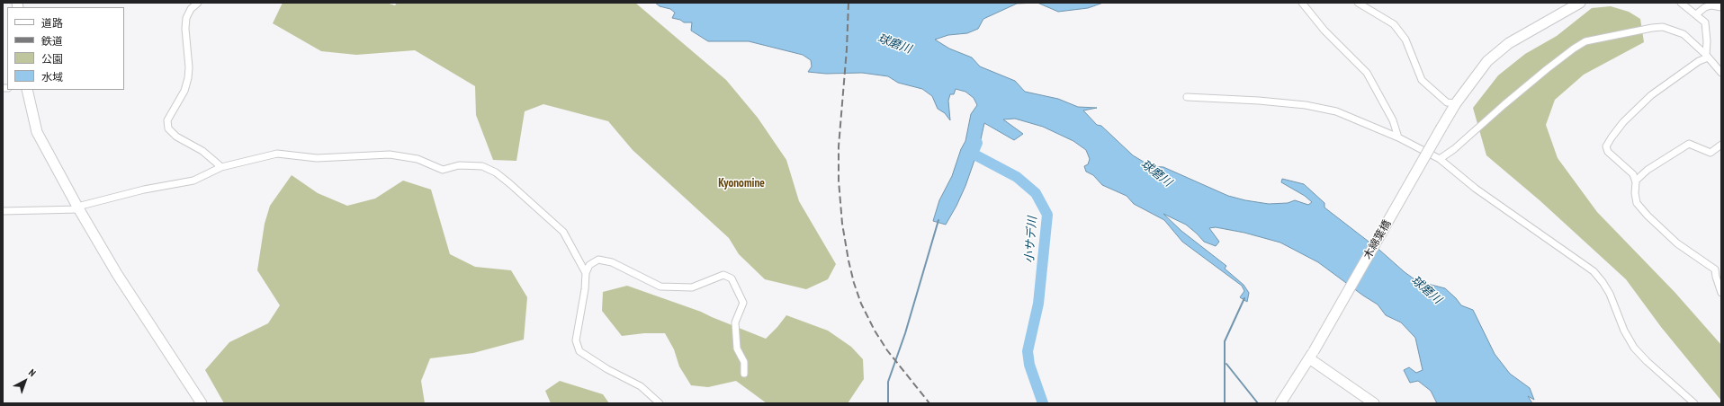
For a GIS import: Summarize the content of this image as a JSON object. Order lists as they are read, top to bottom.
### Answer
{
  "streets": {
    "street": ["木綿葉橋"]
  },
  "districts": ["Kyonomine"],
  "water": ["球磨川", "小サデ川"],
  "legend": [
    "道路",
    "鉄道",
    "公園",
    "水域"
  ],
  "north": "top right"
}
